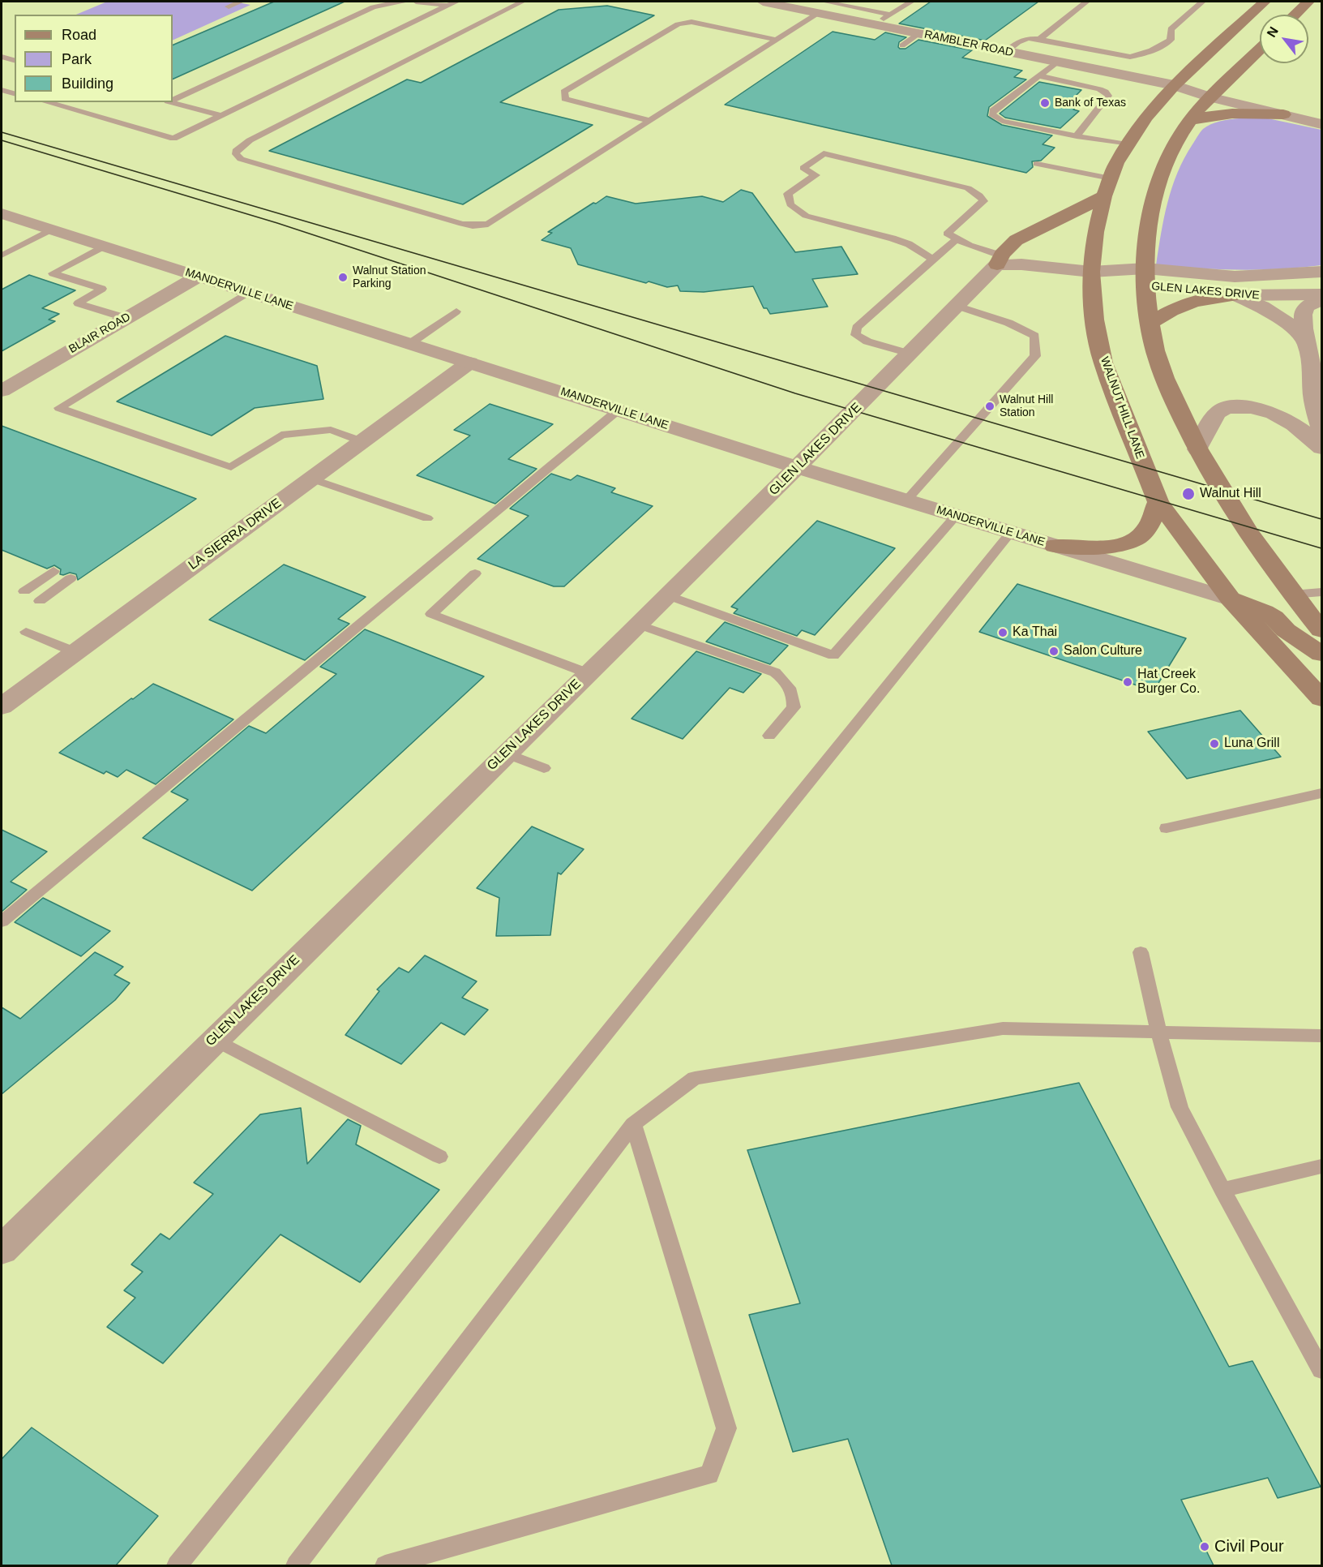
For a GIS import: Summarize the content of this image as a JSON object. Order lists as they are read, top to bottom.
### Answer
{
  "streets": {
    "main road": ["WALNUT HILL LANE"],
    "street": [
      "RAMBLER ROAD",
      "MANDERVILLE LANE",
      "GLEN LAKES DRIVE",
      "BLAIR ROAD",
      "LA SIERRA DRIVE"
    ]
  },
  "crossings": [
    ["RAMBLER ROAD", "WALNUT HILL LANE"],
    ["MANDERVILLE LANE", "GLEN LAKES DRIVE"],
    ["MANDERVILLE LANE", "BLAIR ROAD"],
    ["MANDERVILLE LANE", "WALNUT HILL LANE"],
    ["MANDERVILLE LANE", "LA SIERRA DRIVE"],
    ["GLEN LAKES DRIVE", "WALNUT HILL LANE"]
  ],
  "places": [
    "Bank of Texas",
    "Walnut Station Parking",
    "Walnut Hill Station",
    "Walnut Hill",
    "Ka Thai",
    "Salon Culture",
    "Hat Creek Burger Co.",
    "Luna Grill",
    "Civil Pour"
  ],
  "legend": ["Road", "Park", "Building"],
  "north": "top left"
}
